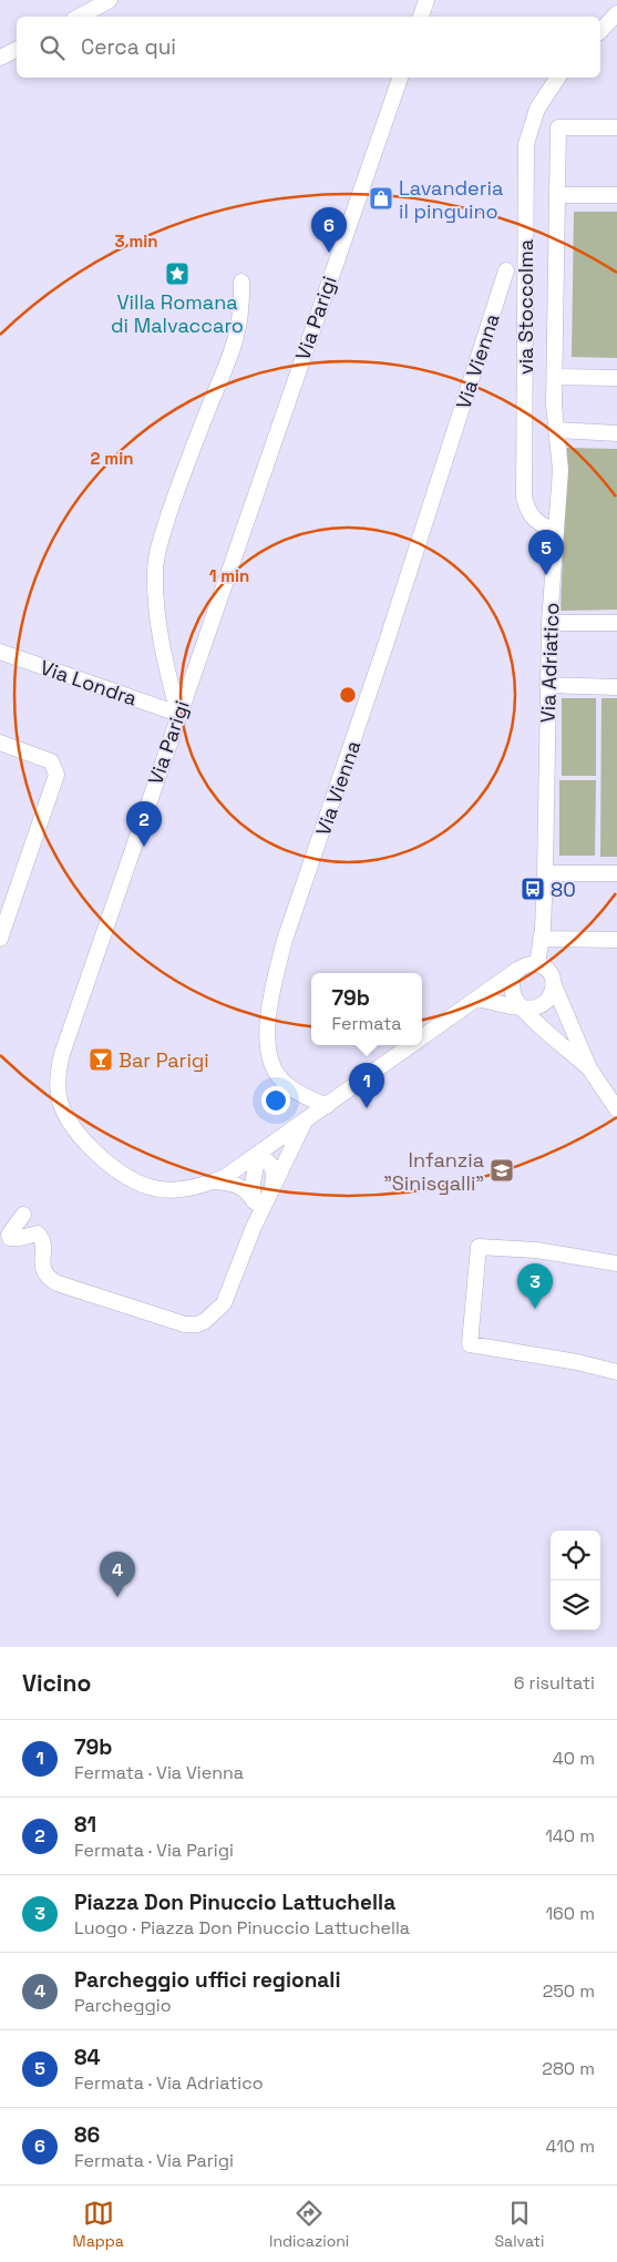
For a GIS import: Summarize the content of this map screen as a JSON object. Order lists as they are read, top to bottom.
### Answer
{
  "streets": {
    "street": [
      "via Stoccolma",
      "Via Parigi",
      "Via Vienna",
      "Via Adriatico",
      "Via Londra"
    ]
  },
  "crossings": [
    ["via Stoccolma", "Via Adriatico"],
    ["Via Parigi", "Via Vienna"],
    ["Via Parigi", "Via Londra"]
  ],
  "places": {
    "shop": ["Lavanderia il pinguino"],
    "place": ["Villa Romana di Malvaccaro"],
    "bus stop": ["80"],
    "bar": ["Bar Parigi"],
    "school or university": ["Infanzia \"Sinisgalli\""]
  },
  "page": {
    "search": "Cerca qui",
    "pins": [
      "6",
      "5",
      "2",
      "1",
      "3",
      "4"
    ],
    "popup": ["79b", "Fermata"],
    "heading": ["Vicino", "6 risultati"],
    "list": [
      {
        "mark": "1",
        "name": "79b",
        "note": "Fermata · Via Vienna",
        "value": "40 m"
      },
      {
        "mark": "2",
        "name": "81",
        "note": "Fermata · Via Parigi",
        "value": "140 m"
      },
      {
        "mark": "3",
        "name": "Piazza Don Pinuccio Lattuchella",
        "note": "Luogo · Piazza Don Pinuccio Lattuchella",
        "value": "160 m"
      },
      {
        "mark": "4",
        "name": "Parcheggio uffici regionali",
        "note": "Parcheggio",
        "value": "250 m"
      },
      {
        "mark": "5",
        "name": "84",
        "note": "Fermata · Via Adriatico",
        "value": "280 m"
      },
      {
        "mark": "6",
        "name": "86",
        "note": "Fermata · Via Parigi",
        "value": "410 m"
      }
    ],
    "nav": ["Mappa", "Indicazioni", "Salvati"]
  },
  "rings": ["3 min", "2 min", "1 min"]
}
